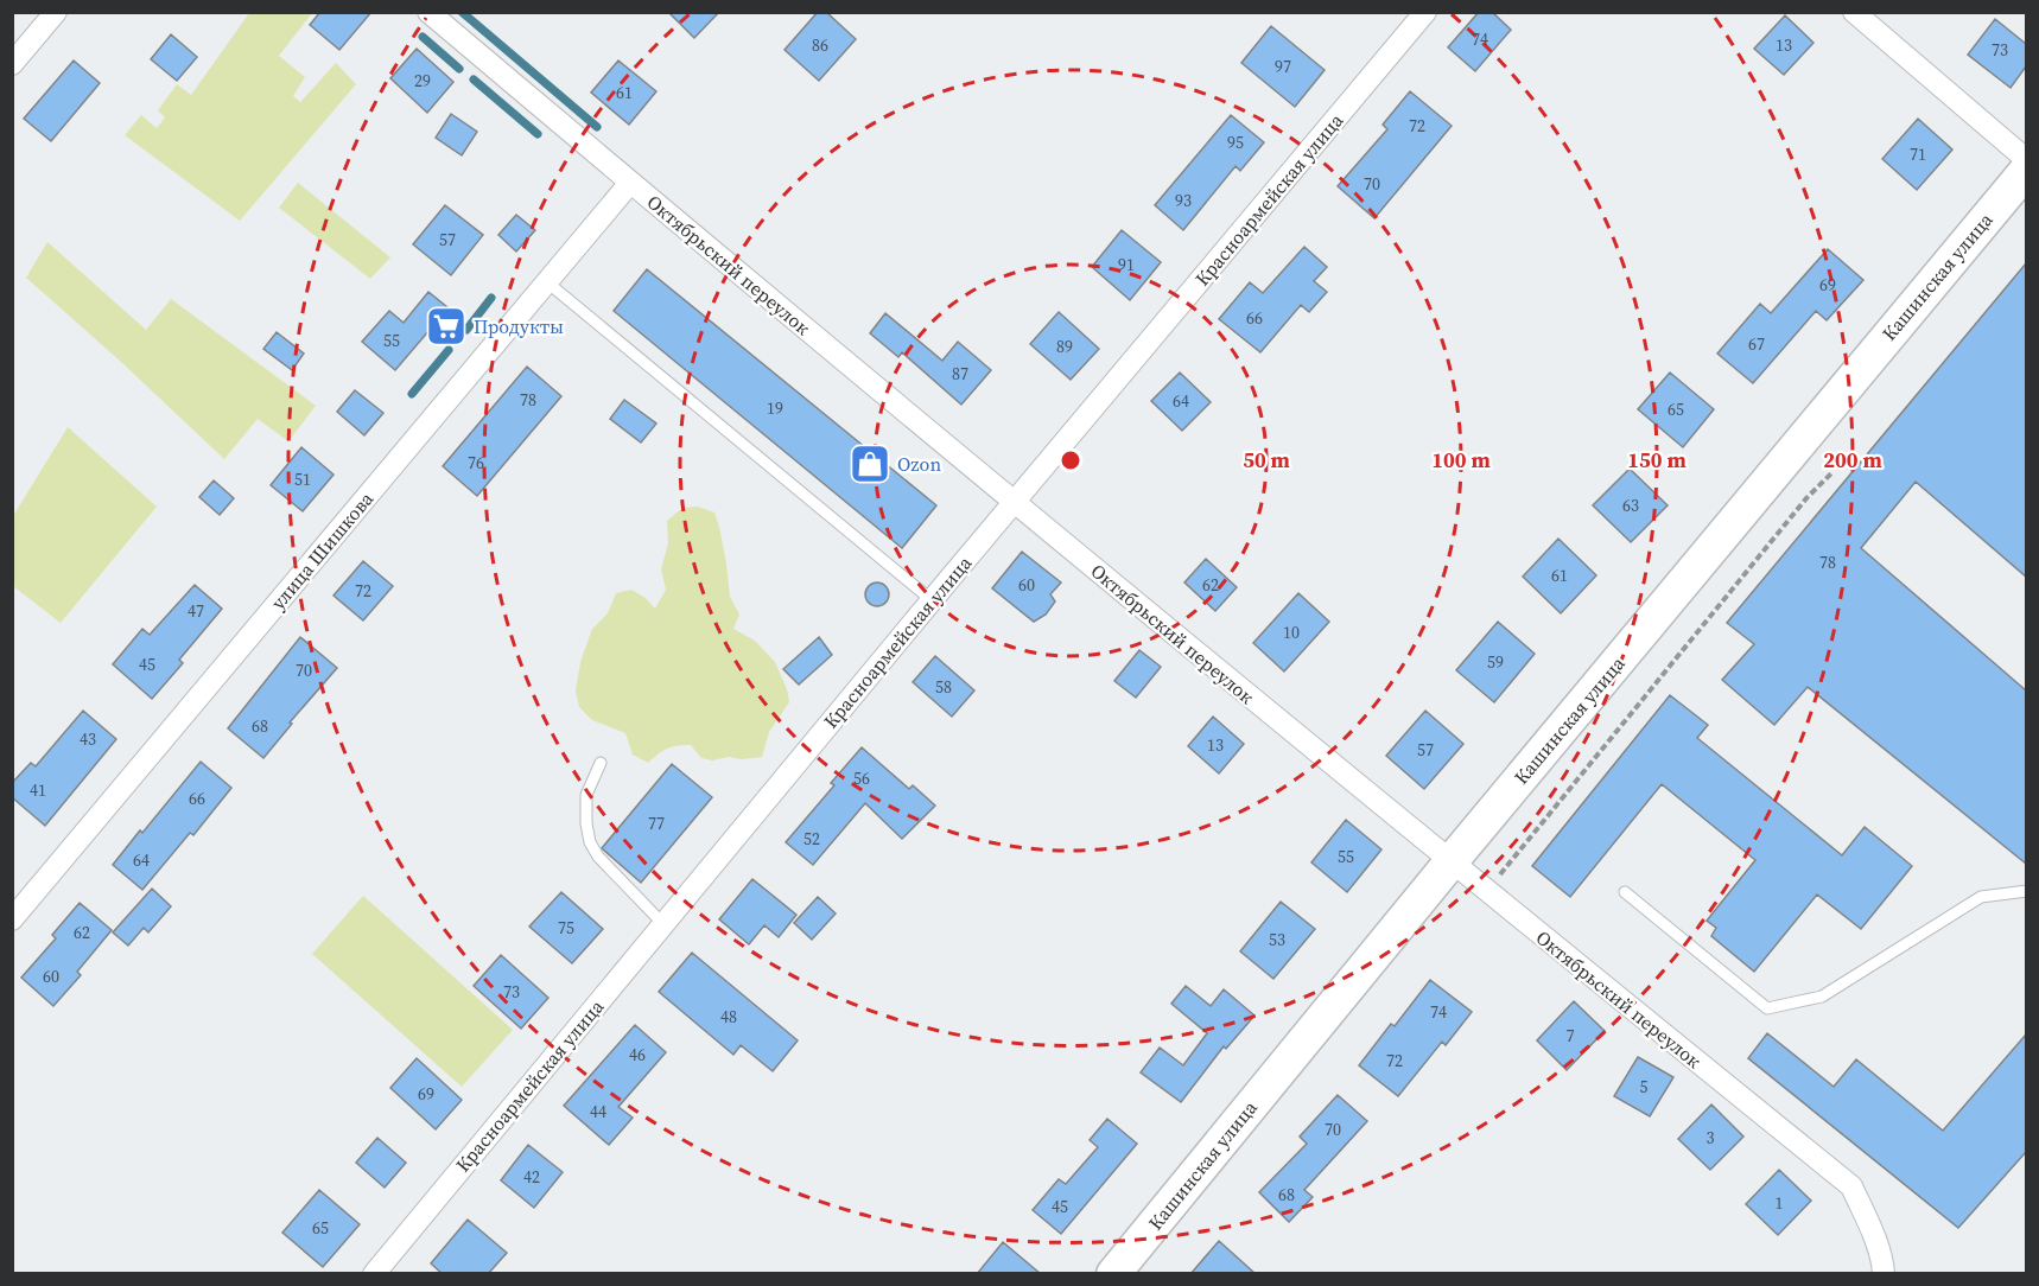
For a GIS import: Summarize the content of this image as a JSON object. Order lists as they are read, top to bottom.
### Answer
{
  "streets": {
    "main road": ["Кашинская улица"],
    "street": ["Красноармейская улица", "Октябрьский переулок", "улица Шишкова"]
  },
  "crossings": [
    ["Красноармейская улица", "Октябрьский переулок"],
    ["Октябрьский переулок", "Кашинская улица"],
    ["Октябрьский переулок", "улица Шишкова"]
  ],
  "places": {
    "supermarket": ["Продукты"],
    "shop": ["Ozon"]
  },
  "house_numbers": [
    "74",
    "86",
    "13",
    "73",
    "97",
    "29",
    "61",
    "72",
    "95",
    "71",
    "70",
    "93",
    "57",
    "91",
    "69",
    "66",
    "55",
    "67",
    "89",
    "87",
    "78",
    "64",
    "19",
    "65",
    "76",
    "51",
    "63",
    "78",
    "61",
    "60",
    "62",
    "72",
    "47",
    "10",
    "59",
    "45",
    "70",
    "58",
    "68",
    "43",
    "13",
    "57",
    "56",
    "41",
    "66",
    "77",
    "52",
    "55",
    "64",
    "75",
    "62",
    "53",
    "60",
    "73",
    "74",
    "48",
    "7",
    "46",
    "72",
    "5",
    "69",
    "44",
    "70",
    "3",
    "42",
    "68",
    "1",
    "45",
    "65"
  ],
  "rings": [
    "50 m",
    "100 m",
    "150 m",
    "200 m"
  ]
}
